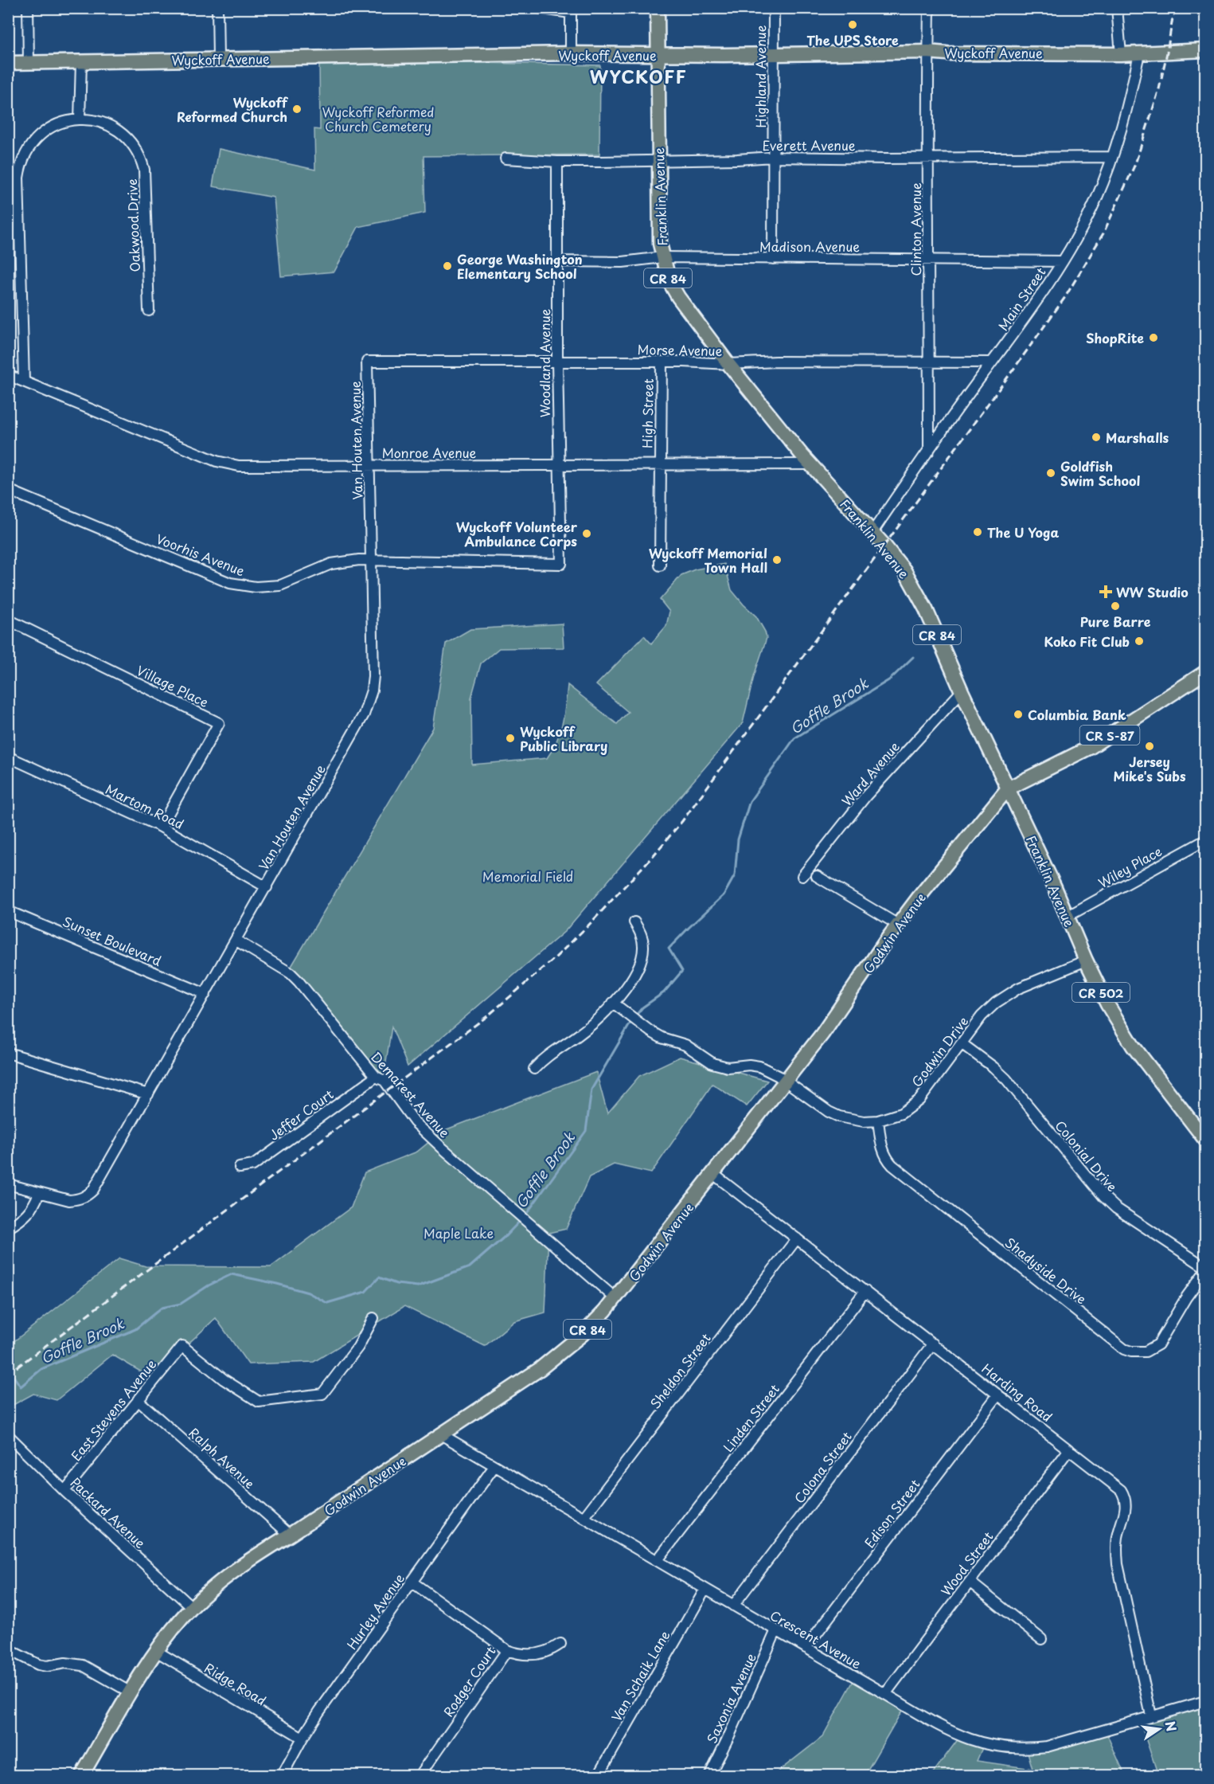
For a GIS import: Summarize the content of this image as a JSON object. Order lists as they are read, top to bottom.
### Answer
{
  "streets": {
    "main road": [
      "Wyckoff Avenue",
      "Franklin Avenue",
      "CR 84",
      "CR S-87",
      "Godwin Avenue",
      "CR 502"
    ],
    "street": [
      "Highland Avenue",
      "Everett Avenue",
      "Oakwood Drive",
      "Clinton Avenue",
      "Madison Avenue",
      "Main Street",
      "Morse Avenue",
      "Woodland Avenue",
      "High Street",
      "Van Houten Avenue",
      "Monroe Avenue",
      "Voorhis Avenue",
      "Village Place",
      "Ward Avenue",
      "Martom Road",
      "Wiley Place",
      "Sunset Boulevard",
      "Godwin Drive",
      "Demarest Avenue",
      "Jeffer Court",
      "Colonial Drive",
      "Shadyside Drive",
      "Sheldon Street",
      "Harding Road",
      "East Stevens Avenue",
      "Linden Street",
      "Ralph Avenue",
      "Colona Street",
      "Packard Avenue",
      "Edison Street",
      "Wood Street",
      "Hurley Avenue",
      "Crescent Avenue",
      "Van Schaik Lane",
      "Rodger Court",
      "Ridge Road",
      "Saxonia Avenue"
    ]
  },
  "crossings": [
    ["Wyckoff Avenue", "Highland Avenue"],
    ["Wyckoff Avenue", "Franklin Avenue"],
    ["Wyckoff Avenue", "Clinton Avenue"],
    ["Wyckoff Avenue", "Main Street"],
    ["Highland Avenue", "Everett Avenue"],
    ["Highland Avenue", "Madison Avenue"],
    ["Everett Avenue", "Franklin Avenue"],
    ["Everett Avenue", "Clinton Avenue"],
    ["Everett Avenue", "Main Street"],
    ["Everett Avenue", "Woodland Avenue"],
    ["Franklin Avenue", "Madison Avenue"],
    ["Franklin Avenue", "Main Street"],
    ["Franklin Avenue", "Morse Avenue"],
    ["Franklin Avenue", "Monroe Avenue"],
    ["Franklin Avenue", "Ward Avenue"],
    ["Franklin Avenue", "Wiley Place"],
    ["Franklin Avenue", "Godwin Avenue"],
    ["Franklin Avenue", "Godwin Drive"],
    ["Clinton Avenue", "Madison Avenue"],
    ["Clinton Avenue", "Main Street"],
    ["Clinton Avenue", "Morse Avenue"],
    ["Madison Avenue", "Main Street"],
    ["Madison Avenue", "Woodland Avenue"],
    ["Main Street", "Morse Avenue"],
    ["Morse Avenue", "Woodland Avenue"],
    ["Morse Avenue", "High Street"],
    ["Morse Avenue", "Van Houten Avenue"],
    ["Woodland Avenue", "Monroe Avenue"],
    ["Woodland Avenue", "Voorhis Avenue"],
    ["High Street", "Monroe Avenue"],
    ["Van Houten Avenue", "Monroe Avenue"],
    ["Van Houten Avenue", "Voorhis Avenue"],
    ["Van Houten Avenue", "Martom Road"],
    ["Van Houten Avenue", "Sunset Boulevard"],
    ["Van Houten Avenue", "Demarest Avenue"],
    ["Village Place", "Martom Road"],
    ["Godwin Avenue", "Godwin Drive"],
    ["Godwin Avenue", "Demarest Avenue"],
    ["Godwin Avenue", "Harding Road"],
    ["Godwin Avenue", "Ralph Avenue"],
    ["Godwin Avenue", "Packard Avenue"],
    ["Godwin Avenue", "Crescent Avenue"],
    ["Godwin Avenue", "Ridge Road"],
    ["Godwin Drive", "Colonial Drive"],
    ["Godwin Drive", "Shadyside Drive"],
    ["Demarest Avenue", "Jeffer Court"],
    ["Sheldon Street", "Harding Road"],
    ["Sheldon Street", "Crescent Avenue"],
    ["Harding Road", "Linden Street"],
    ["Harding Road", "Colona Street"],
    ["Harding Road", "Edison Street"],
    ["Harding Road", "Wood Street"],
    ["Harding Road", "Crescent Avenue"],
    ["East Stevens Avenue", "Ralph Avenue"],
    ["East Stevens Avenue", "Packard Avenue"],
    ["Linden Street", "Crescent Avenue"],
    ["Colona Street", "Crescent Avenue"],
    ["Edison Street", "Crescent Avenue"],
    ["Wood Street", "Crescent Avenue"],
    ["Hurley Avenue", "Crescent Avenue"],
    ["Hurley Avenue", "Rodger Court"],
    ["Hurley Avenue", "Ridge Road"],
    ["Crescent Avenue", "Van Schaik Lane"],
    ["Crescent Avenue", "Saxonia Avenue"]
  ],
  "districts": ["WYCKOFF"],
  "water": ["Goffle Brook"],
  "parks": ["Wyckoff Reformed Church Cemetery", "Memorial Field", "Maple Lake"],
  "places": {
    "other": [
      "The UPS Store",
      "Wyckoff Reformed Church",
      "George Washington Elementary School",
      "ShopRite",
      "Marshalls",
      "Goldfish Swim School",
      "The U Yoga",
      "Wyckoff Volunteer Ambulance Corps",
      "Wyckoff Memorial Town Hall",
      "Pure Barre",
      "Koko Fit Club",
      "Columbia Bank",
      "Wyckoff Public Library",
      "Jersey Mike's Subs"
    ],
    "health": ["WW Studio"]
  },
  "north": "right"
}
